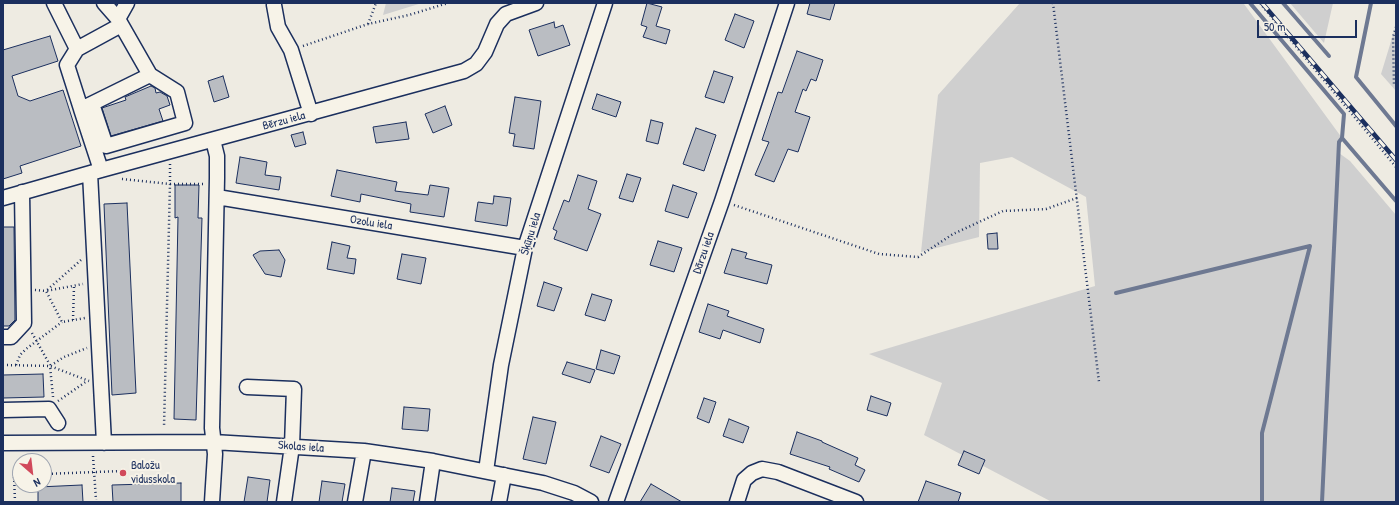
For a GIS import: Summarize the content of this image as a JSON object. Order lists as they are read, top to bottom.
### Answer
{
  "streets": {
    "street": [
      "Bērzu iela",
      "Ozolu iela",
      "Šķūņu iela",
      "Dārzu iela",
      "Skolas iela"
    ]
  },
  "crossings": [
    ["Ozolu iela", "Šķūņu iela"],
    ["Šķūņu iela", "Skolas iela"]
  ],
  "places": ["Baložu vidusskola"],
  "scale_bar": "50 m",
  "north": "bottom right"
}
